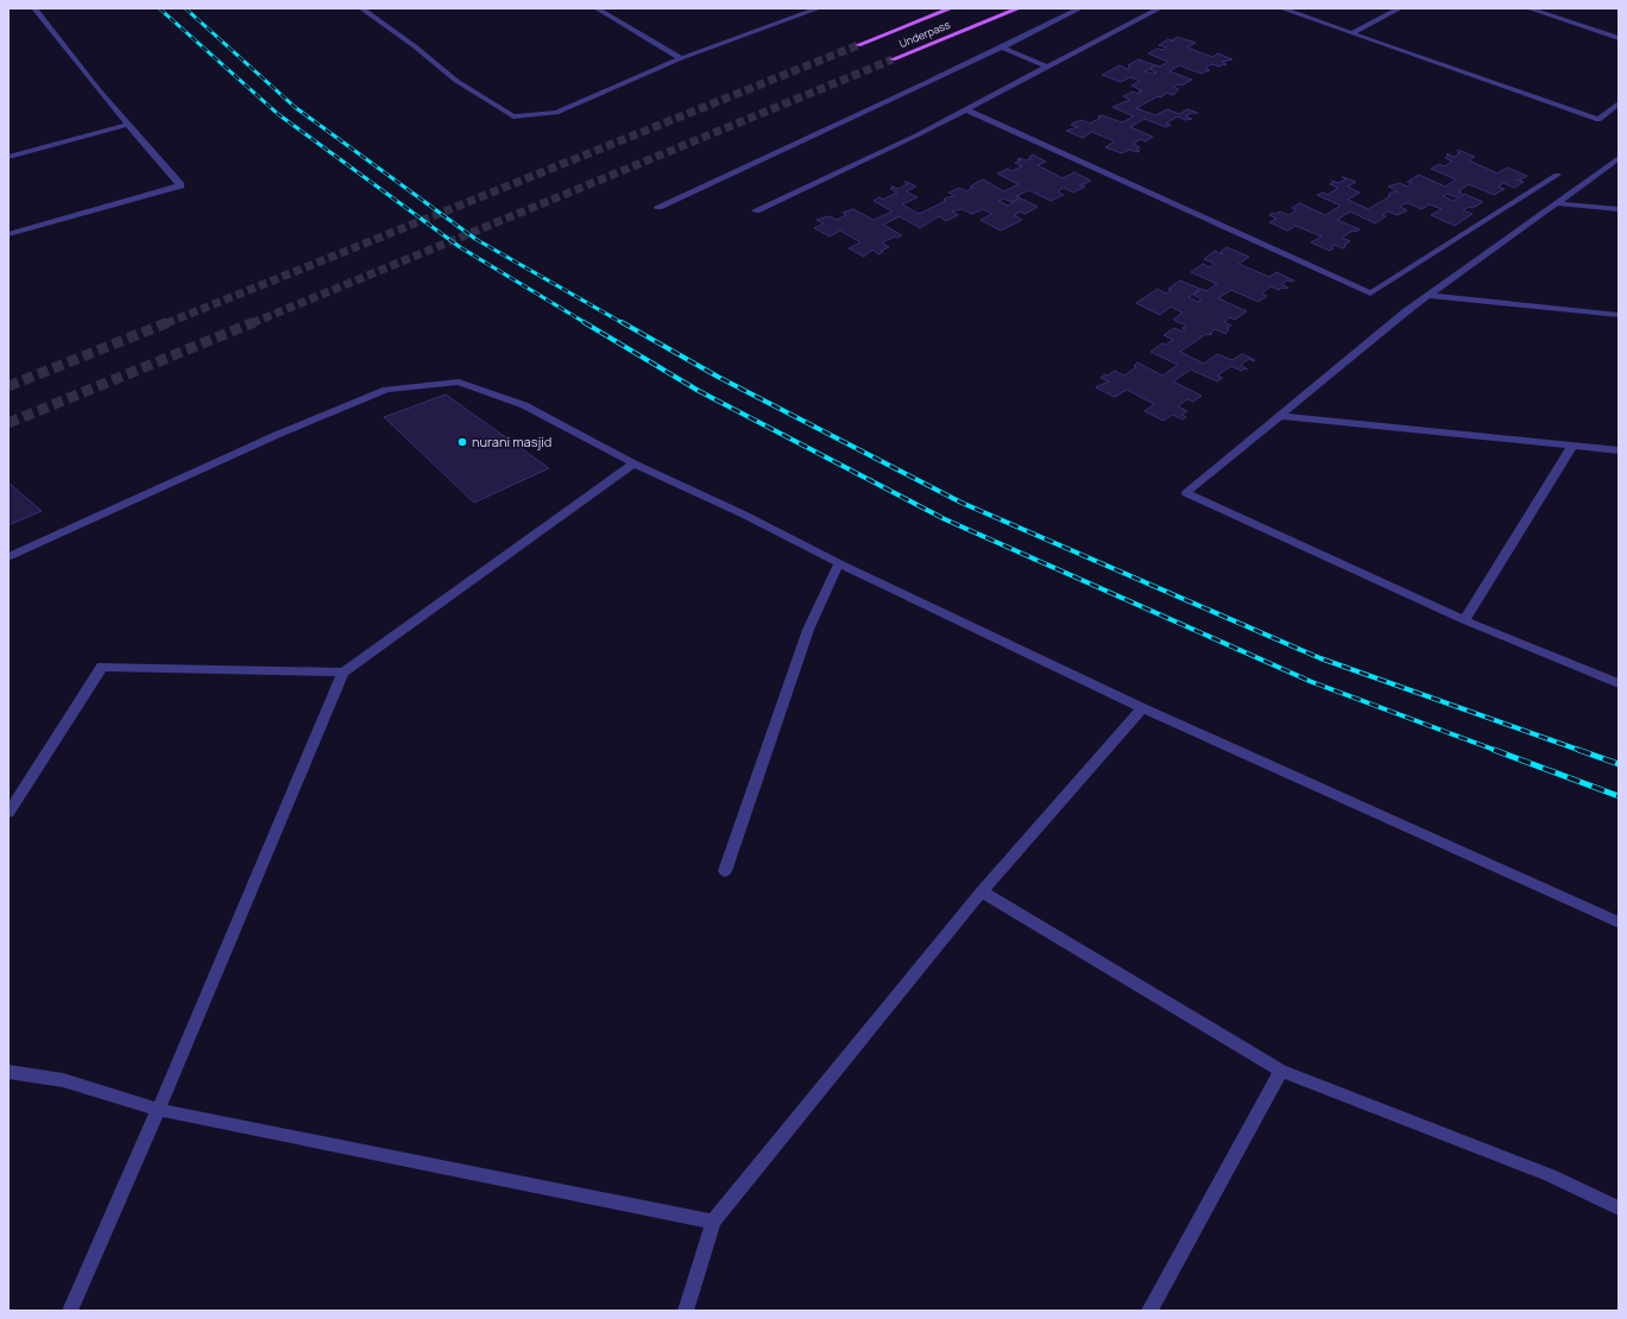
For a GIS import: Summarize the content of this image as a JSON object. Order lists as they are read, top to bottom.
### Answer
{
  "streets": {
    "main road": ["Underpass"]
  },
  "places": ["nurani masjid"]
}
